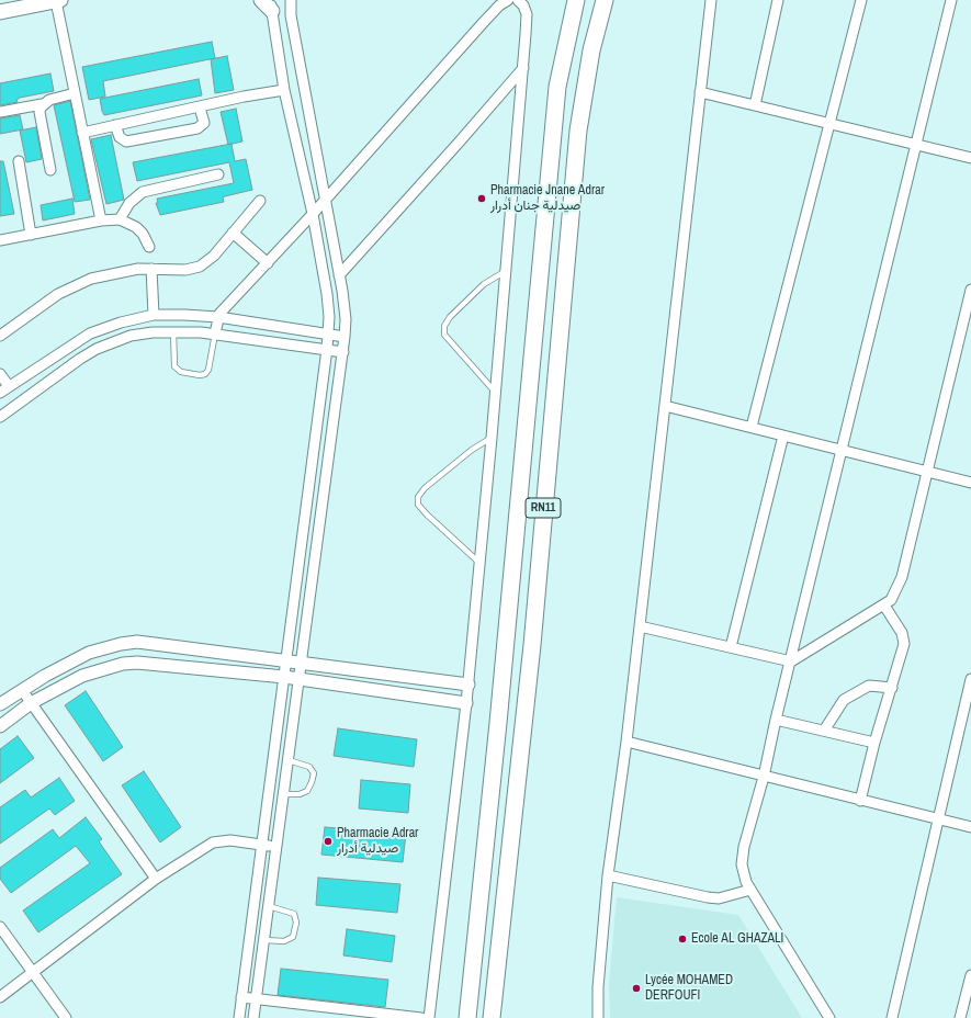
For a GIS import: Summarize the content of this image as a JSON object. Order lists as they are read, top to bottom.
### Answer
{
  "streets": {
    "highway": ["RN11"]
  },
  "places": [
    "Pharmacie Jnane Adrar صيدلية جنان أدرار",
    "Pharmacie Adrar صيدلية أدرار",
    "Ecole AL GHAZALI",
    "Lycée MOHAMED DERFOUFI"
  ]
}
